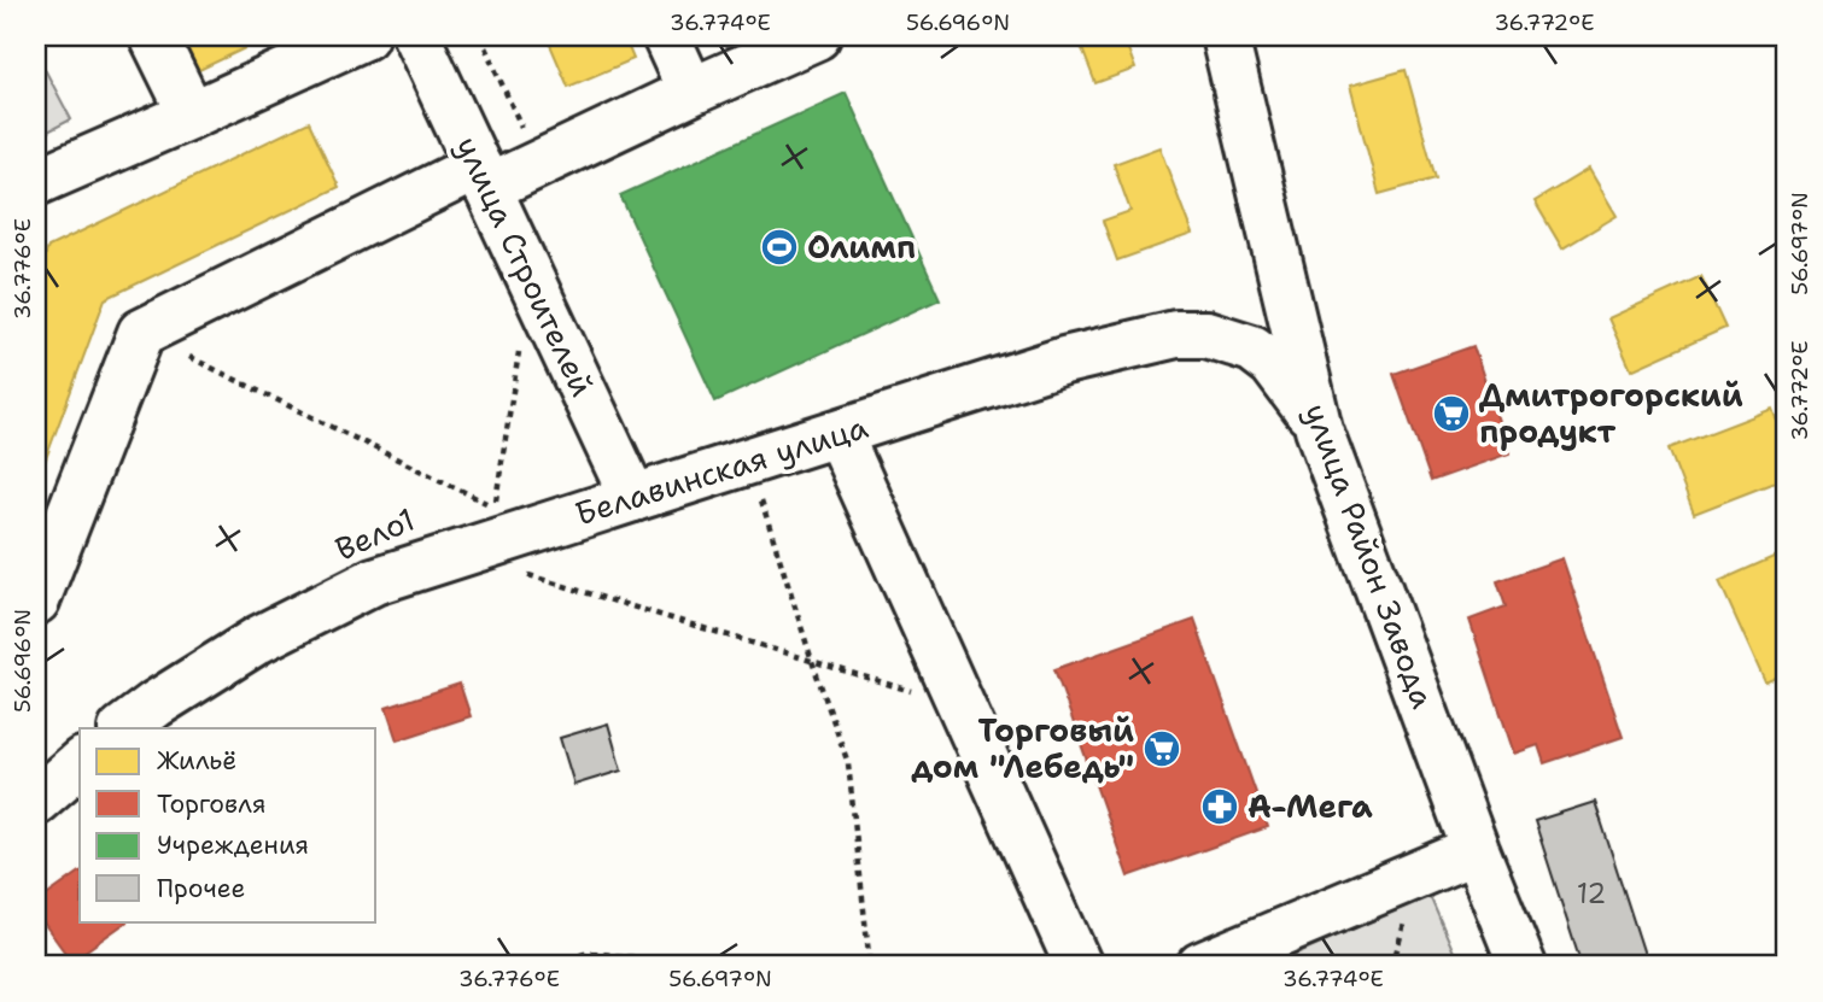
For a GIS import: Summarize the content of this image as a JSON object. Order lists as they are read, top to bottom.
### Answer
{
  "streets": {
    "street": ["улица Строителей", "Белавинская улица", "улица Район Завода"]
  },
  "crossings": [
    ["улица Строителей", "Белавинская улица"],
    ["Белавинская улица", "улица Район Завода"]
  ],
  "places": {
    "sports": ["Олимп"],
    "supermarket": ["Дмитрогорский продукт", "Торговый дом \"Лебедь\""],
    "pharmacy": ["А-Мега"]
  },
  "house_numbers": ["12"],
  "legend": [
    "Жильё",
    "Торговля",
    "Учреждения",
    "Прочее"
  ],
  "coordinates": [
    "36.774°E",
    "56.696°N",
    "36.772°E",
    "56.697°N",
    "36.776°E"
  ]
}
